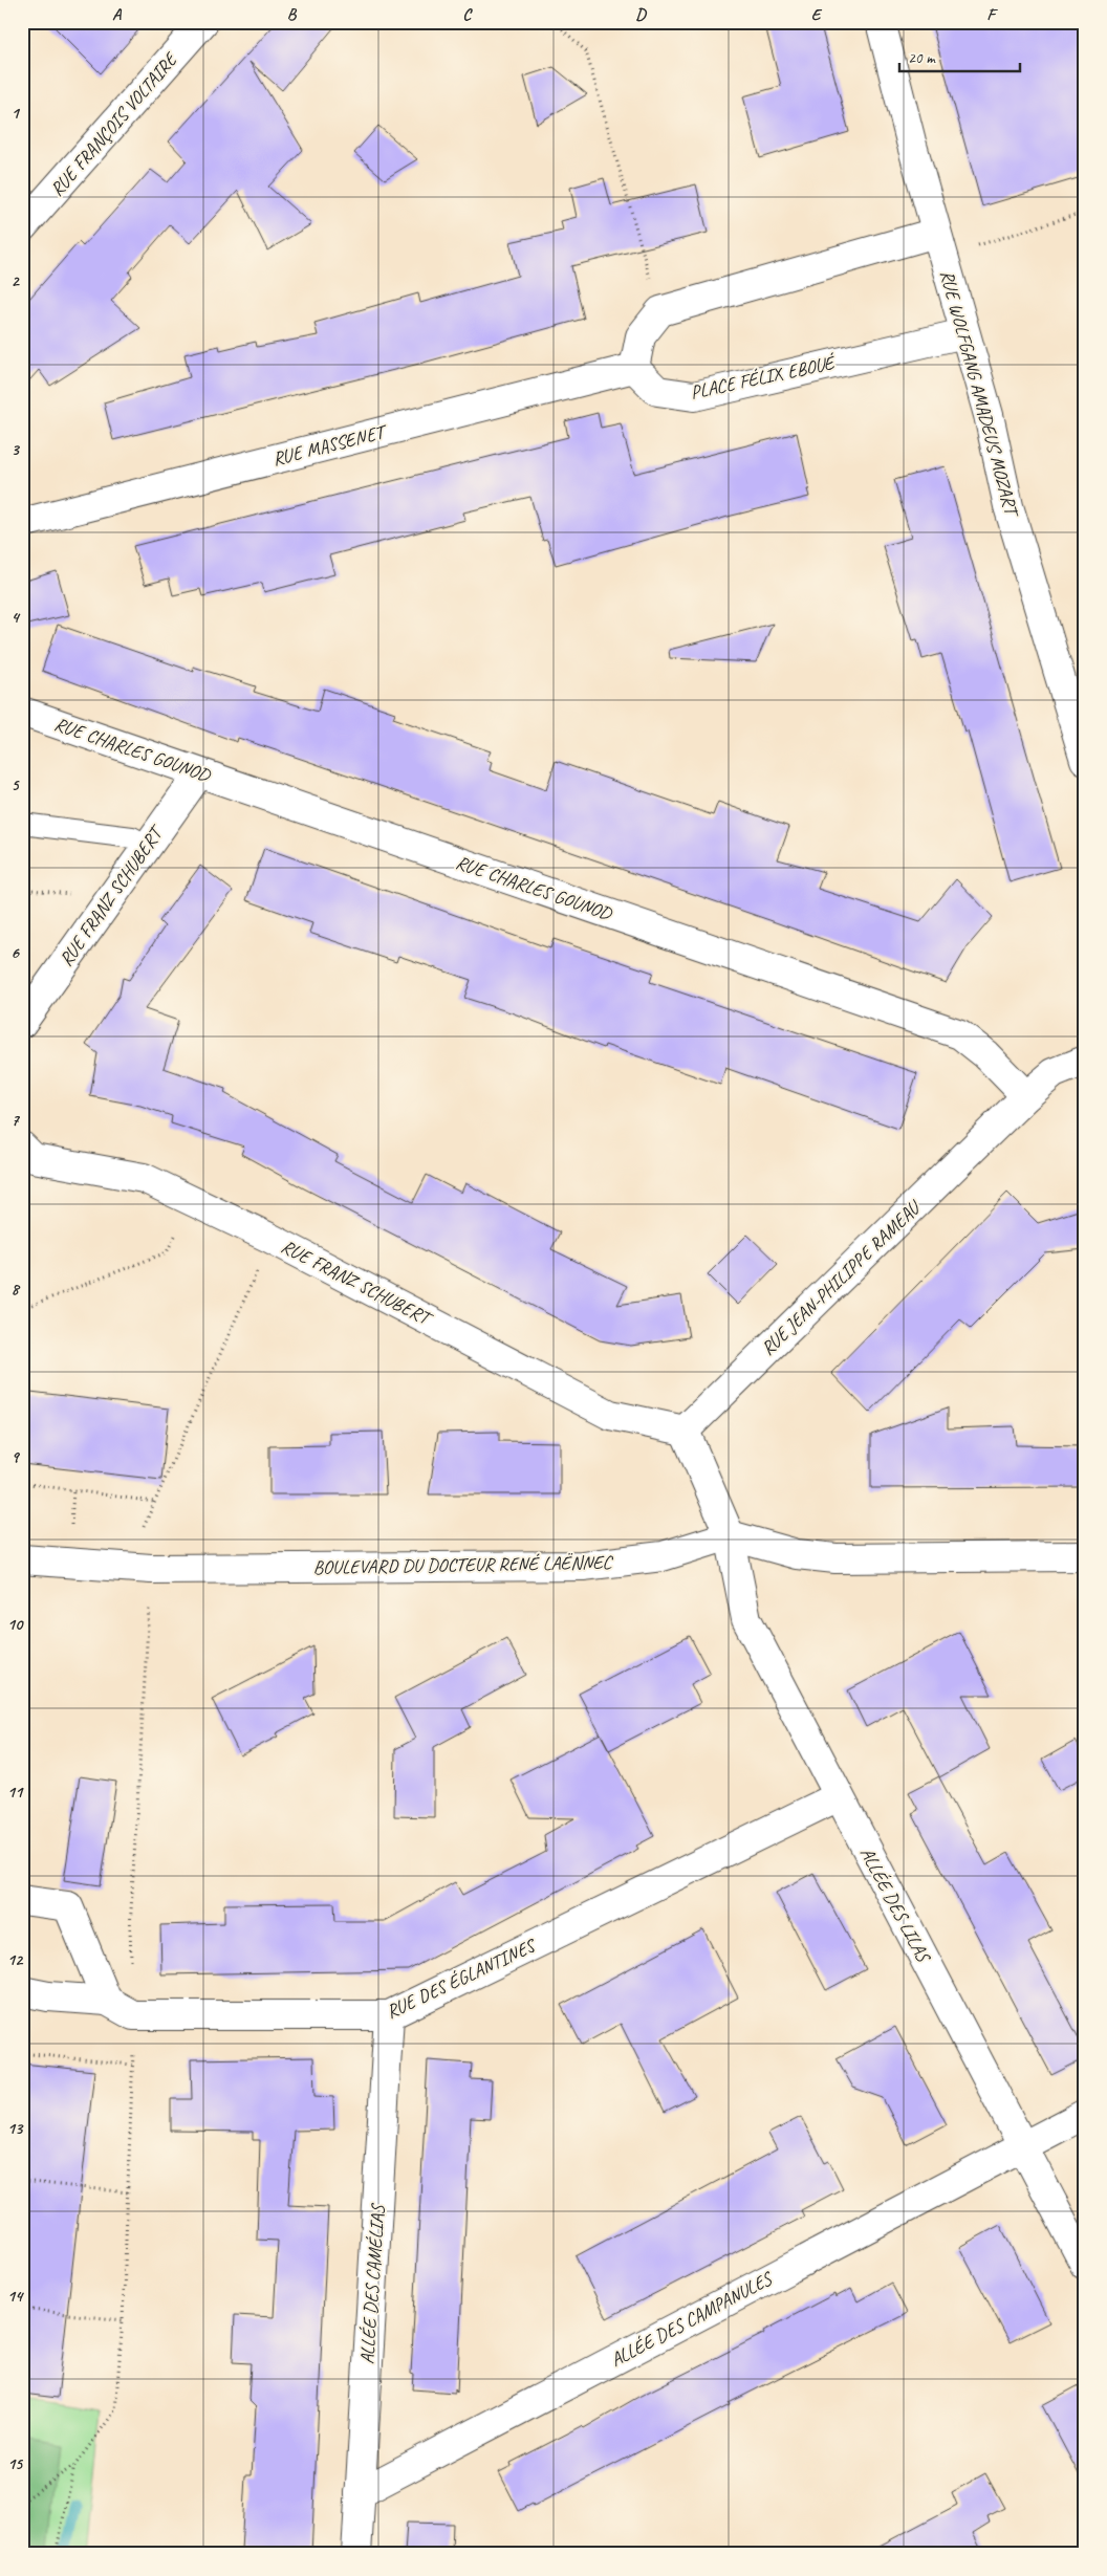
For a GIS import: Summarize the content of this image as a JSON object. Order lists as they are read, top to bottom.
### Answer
{
  "streets": {
    "street": [
      "RUE FRANÇOIS VOLTAIRE",
      "PLACE FÉLIX EBOUÉ",
      "RUE WOLFGANG AMADEUS MOZART",
      "RUE MASSENET",
      "RUE CHARLES GOUNOD",
      "RUE FRANZ SCHUBERT",
      "RUE JEAN-PHILIPPE RAMEAU",
      "BOULEVARD DU DOCTEUR RENÉ LAËNNEC",
      "ALLÉE DES LILAS",
      "RUE DES ÉGLANTINES",
      "ALLÉE DES CAMÉLIAS",
      "ALLÉE DES CAMPANULES"
    ]
  },
  "crossings": [
    ["PLACE FÉLIX EBOUÉ", "RUE WOLFGANG AMADEUS MOZART"],
    ["PLACE FÉLIX EBOUÉ", "RUE MASSENET"],
    ["RUE CHARLES GOUNOD", "RUE FRANZ SCHUBERT"],
    ["RUE CHARLES GOUNOD", "RUE JEAN-PHILIPPE RAMEAU"],
    ["RUE FRANZ SCHUBERT", "RUE JEAN-PHILIPPE RAMEAU"],
    ["BOULEVARD DU DOCTEUR RENÉ LAËNNEC", "ALLÉE DES LILAS"],
    ["ALLÉE DES LILAS", "RUE DES ÉGLANTINES"],
    ["ALLÉE DES LILAS", "ALLÉE DES CAMPANULES"],
    ["RUE DES ÉGLANTINES", "ALLÉE DES CAMÉLIAS"],
    ["ALLÉE DES CAMÉLIAS", "ALLÉE DES CAMPANULES"]
  ],
  "scale_bar": "20 m",
  "grid": {
    "columns": [
      "A",
      "B",
      "C",
      "D",
      "E",
      "F"
    ],
    "rows": [
      "1",
      "2",
      "3",
      "4",
      "5",
      "6",
      "7",
      "8",
      "9",
      "10",
      "11",
      "12",
      "13",
      "14",
      "15"
    ]
  }
}
